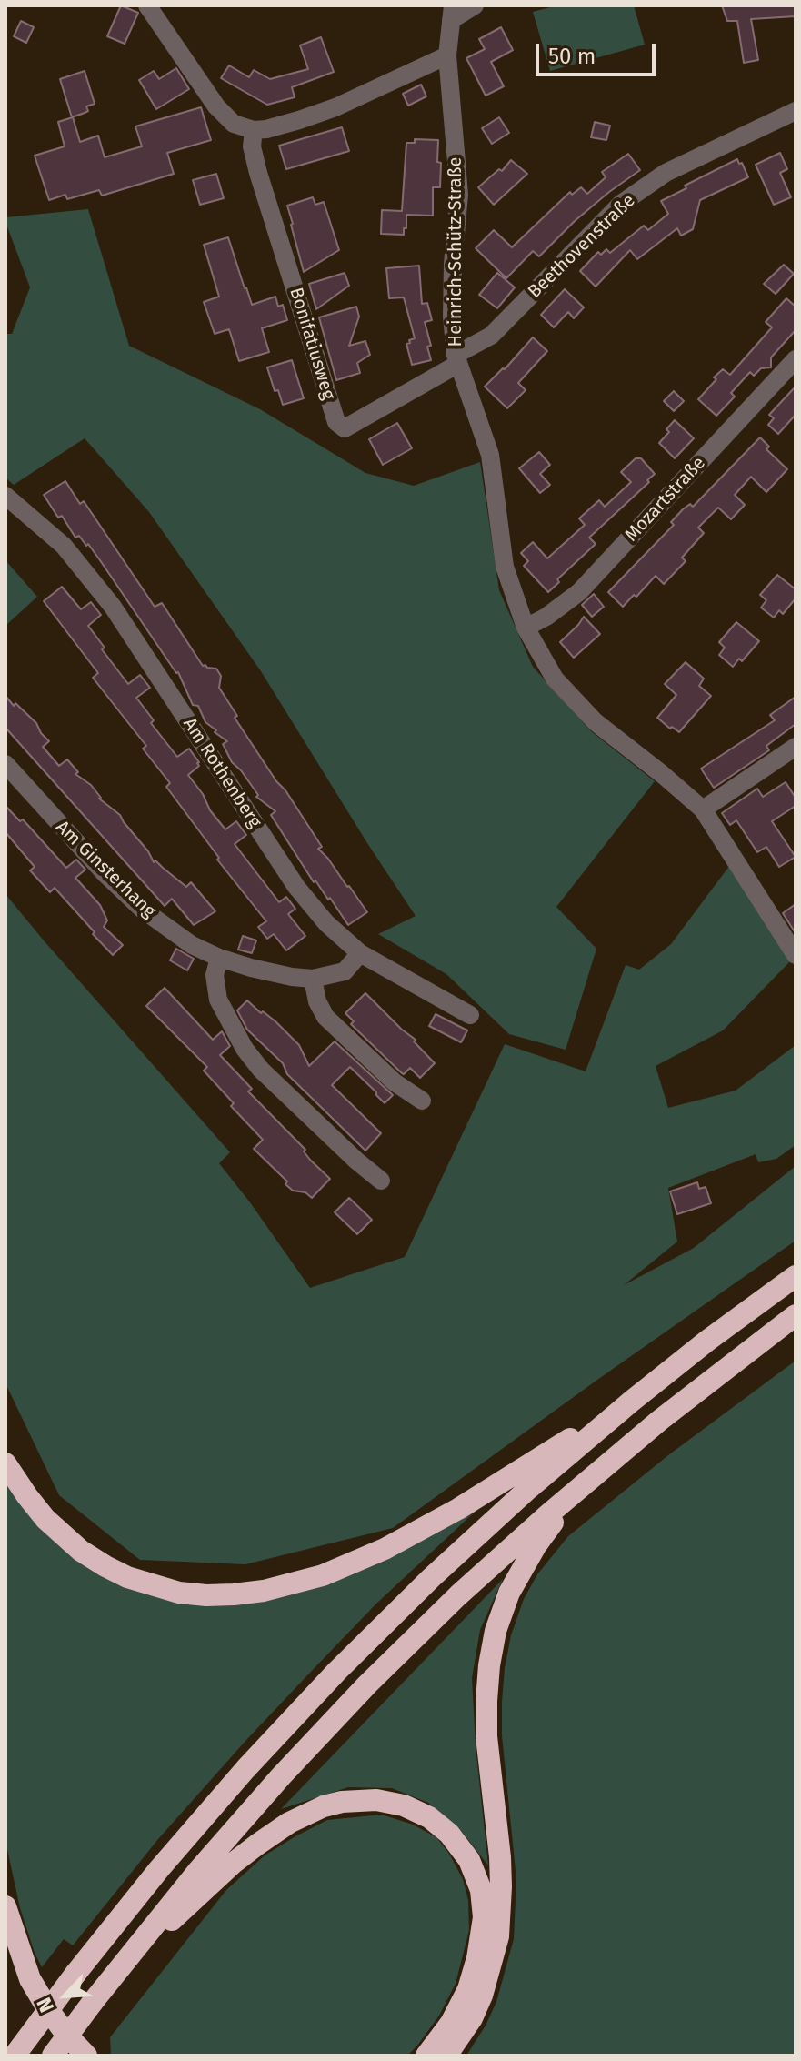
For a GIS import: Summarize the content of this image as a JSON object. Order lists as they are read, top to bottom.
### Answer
{
  "streets": {
    "street": [
      "Beethovenstraße",
      "Heinrich-Schütz-Straße",
      "Bonifatiusweg",
      "Mozartstraße",
      "Am Rothenberg",
      "Am Ginsterhang"
    ]
  },
  "crossings": [
    ["Beethovenstraße", "Heinrich-Schütz-Straße"],
    ["Beethovenstraße", "Bonifatiusweg"],
    ["Heinrich-Schütz-Straße", "Bonifatiusweg"],
    ["Heinrich-Schütz-Straße", "Mozartstraße"],
    ["Am Rothenberg", "Am Ginsterhang"]
  ],
  "scale_bar": "50 m",
  "north": "bottom left"
}
